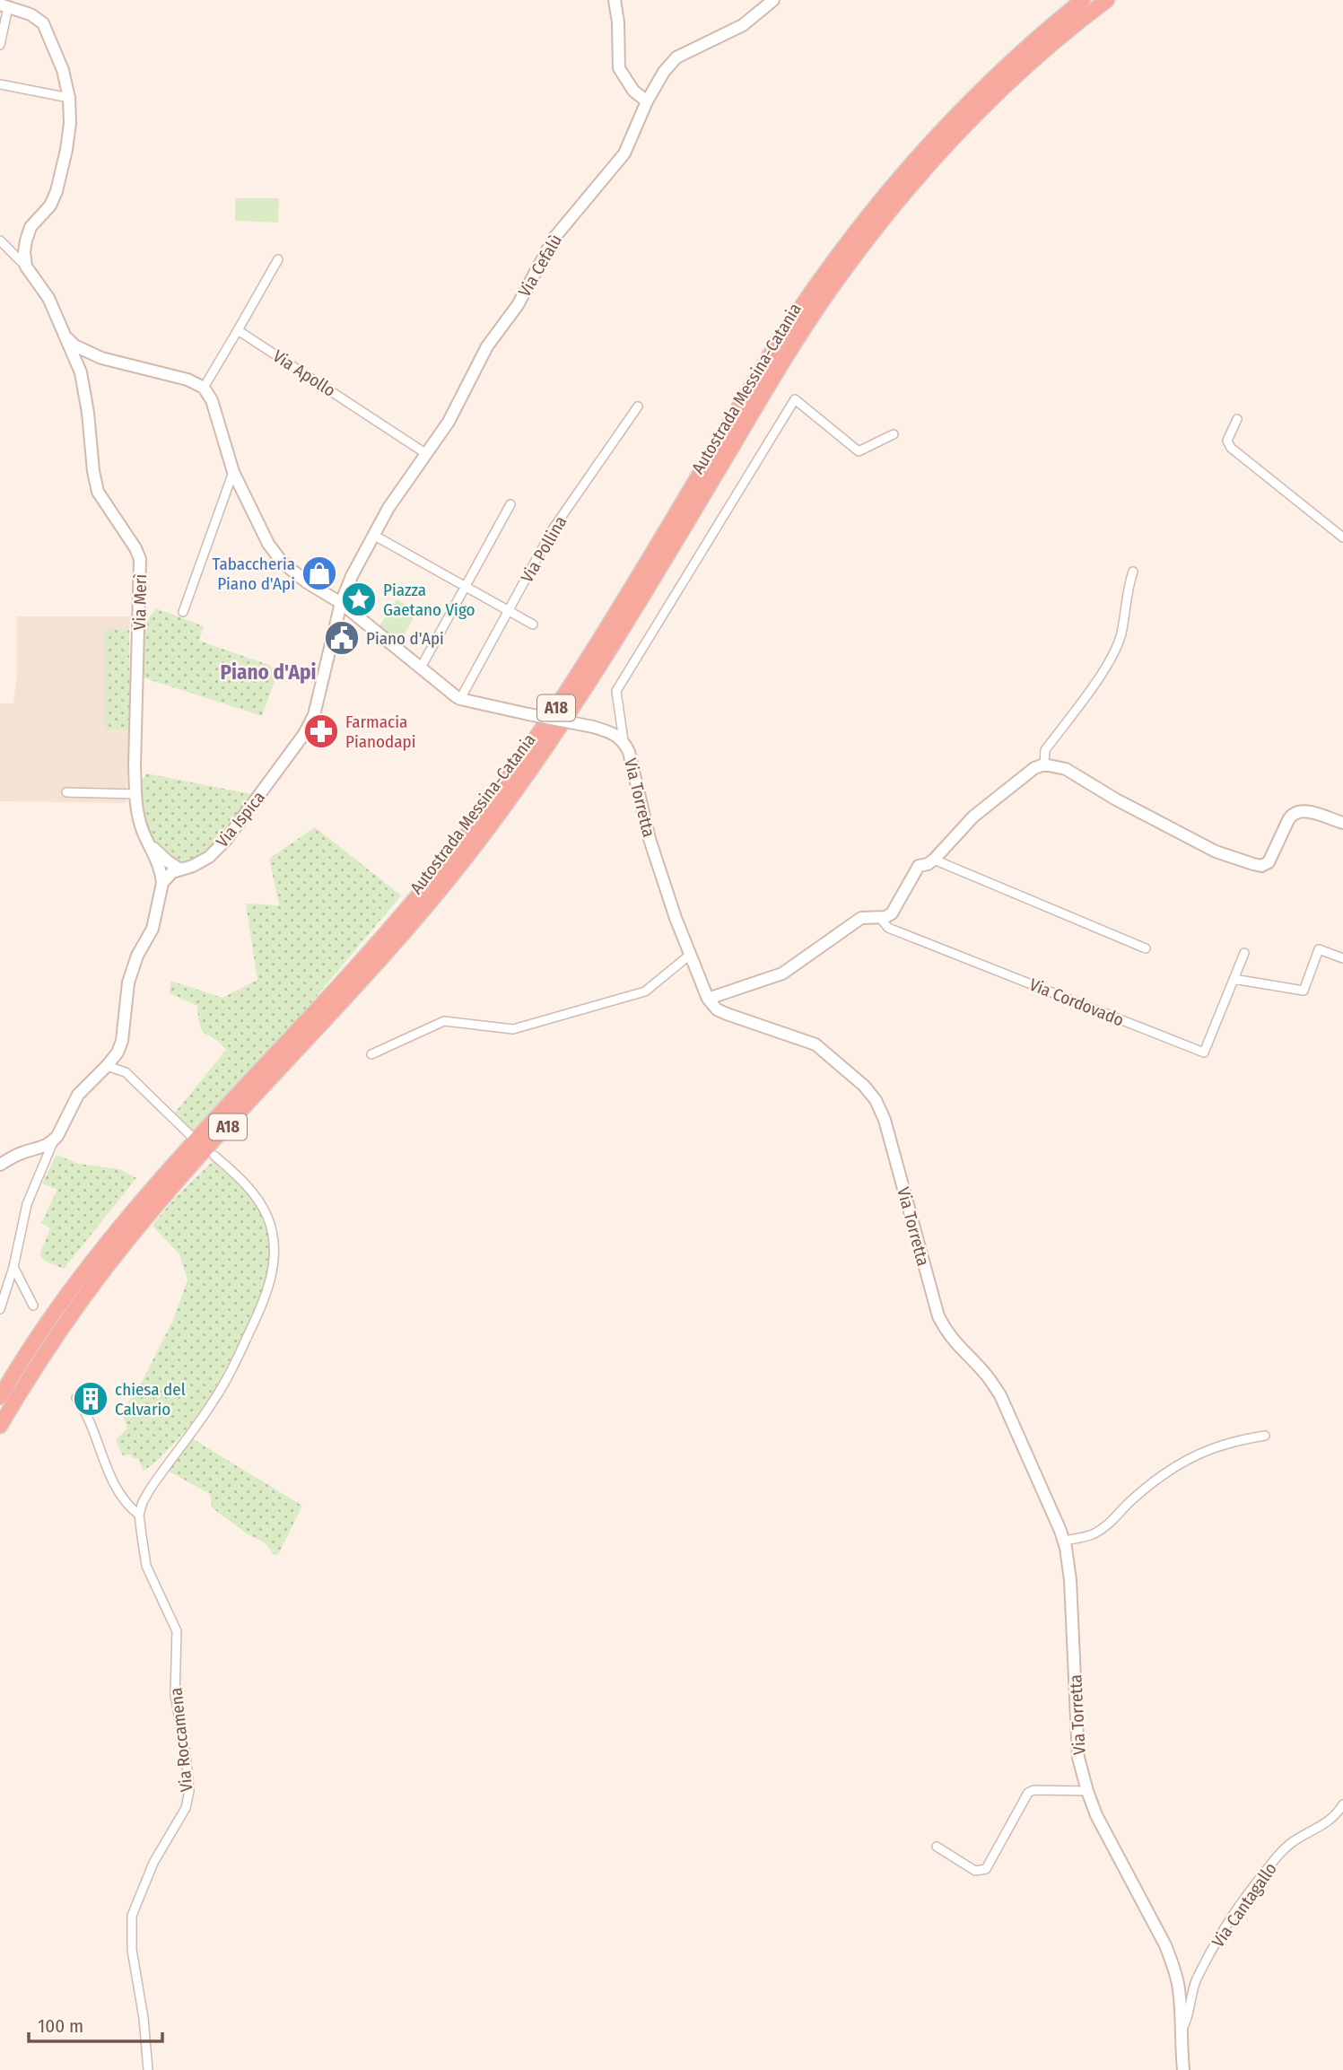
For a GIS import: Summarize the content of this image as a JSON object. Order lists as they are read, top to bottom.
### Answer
{
  "streets": {
    "highway": ["Autostrada Messina-Catania", "A18"],
    "street": [
      "Via Cefalù",
      "Via Apollo",
      "Via Pollina",
      "Via Merì",
      "Via Torretta",
      "Via Ispica",
      "Via Cordovado",
      "Via Roccamena",
      "Via Cantagallo"
    ]
  },
  "crossings": [
    ["Via Cefalù", "Via Apollo"],
    ["Via Cefalù", "Via Ispica"],
    ["Via Pollina", "Via Torretta"],
    ["Via Merì", "Via Ispica"],
    ["Via Torretta", "Via Ispica"],
    ["Via Torretta", "Via Cantagallo"]
  ],
  "districts": ["Piano d'Api"],
  "places": {
    "shop": ["Tabaccheria Piano d'Api"],
    "place": ["Piazza Gaetano Vigo"],
    "public building": ["Piano d'Api"],
    "pharmacy": ["Farmacia Pianodapi"],
    "building": ["chiesa del Calvario"]
  },
  "scale_bar": "100 m"
}
